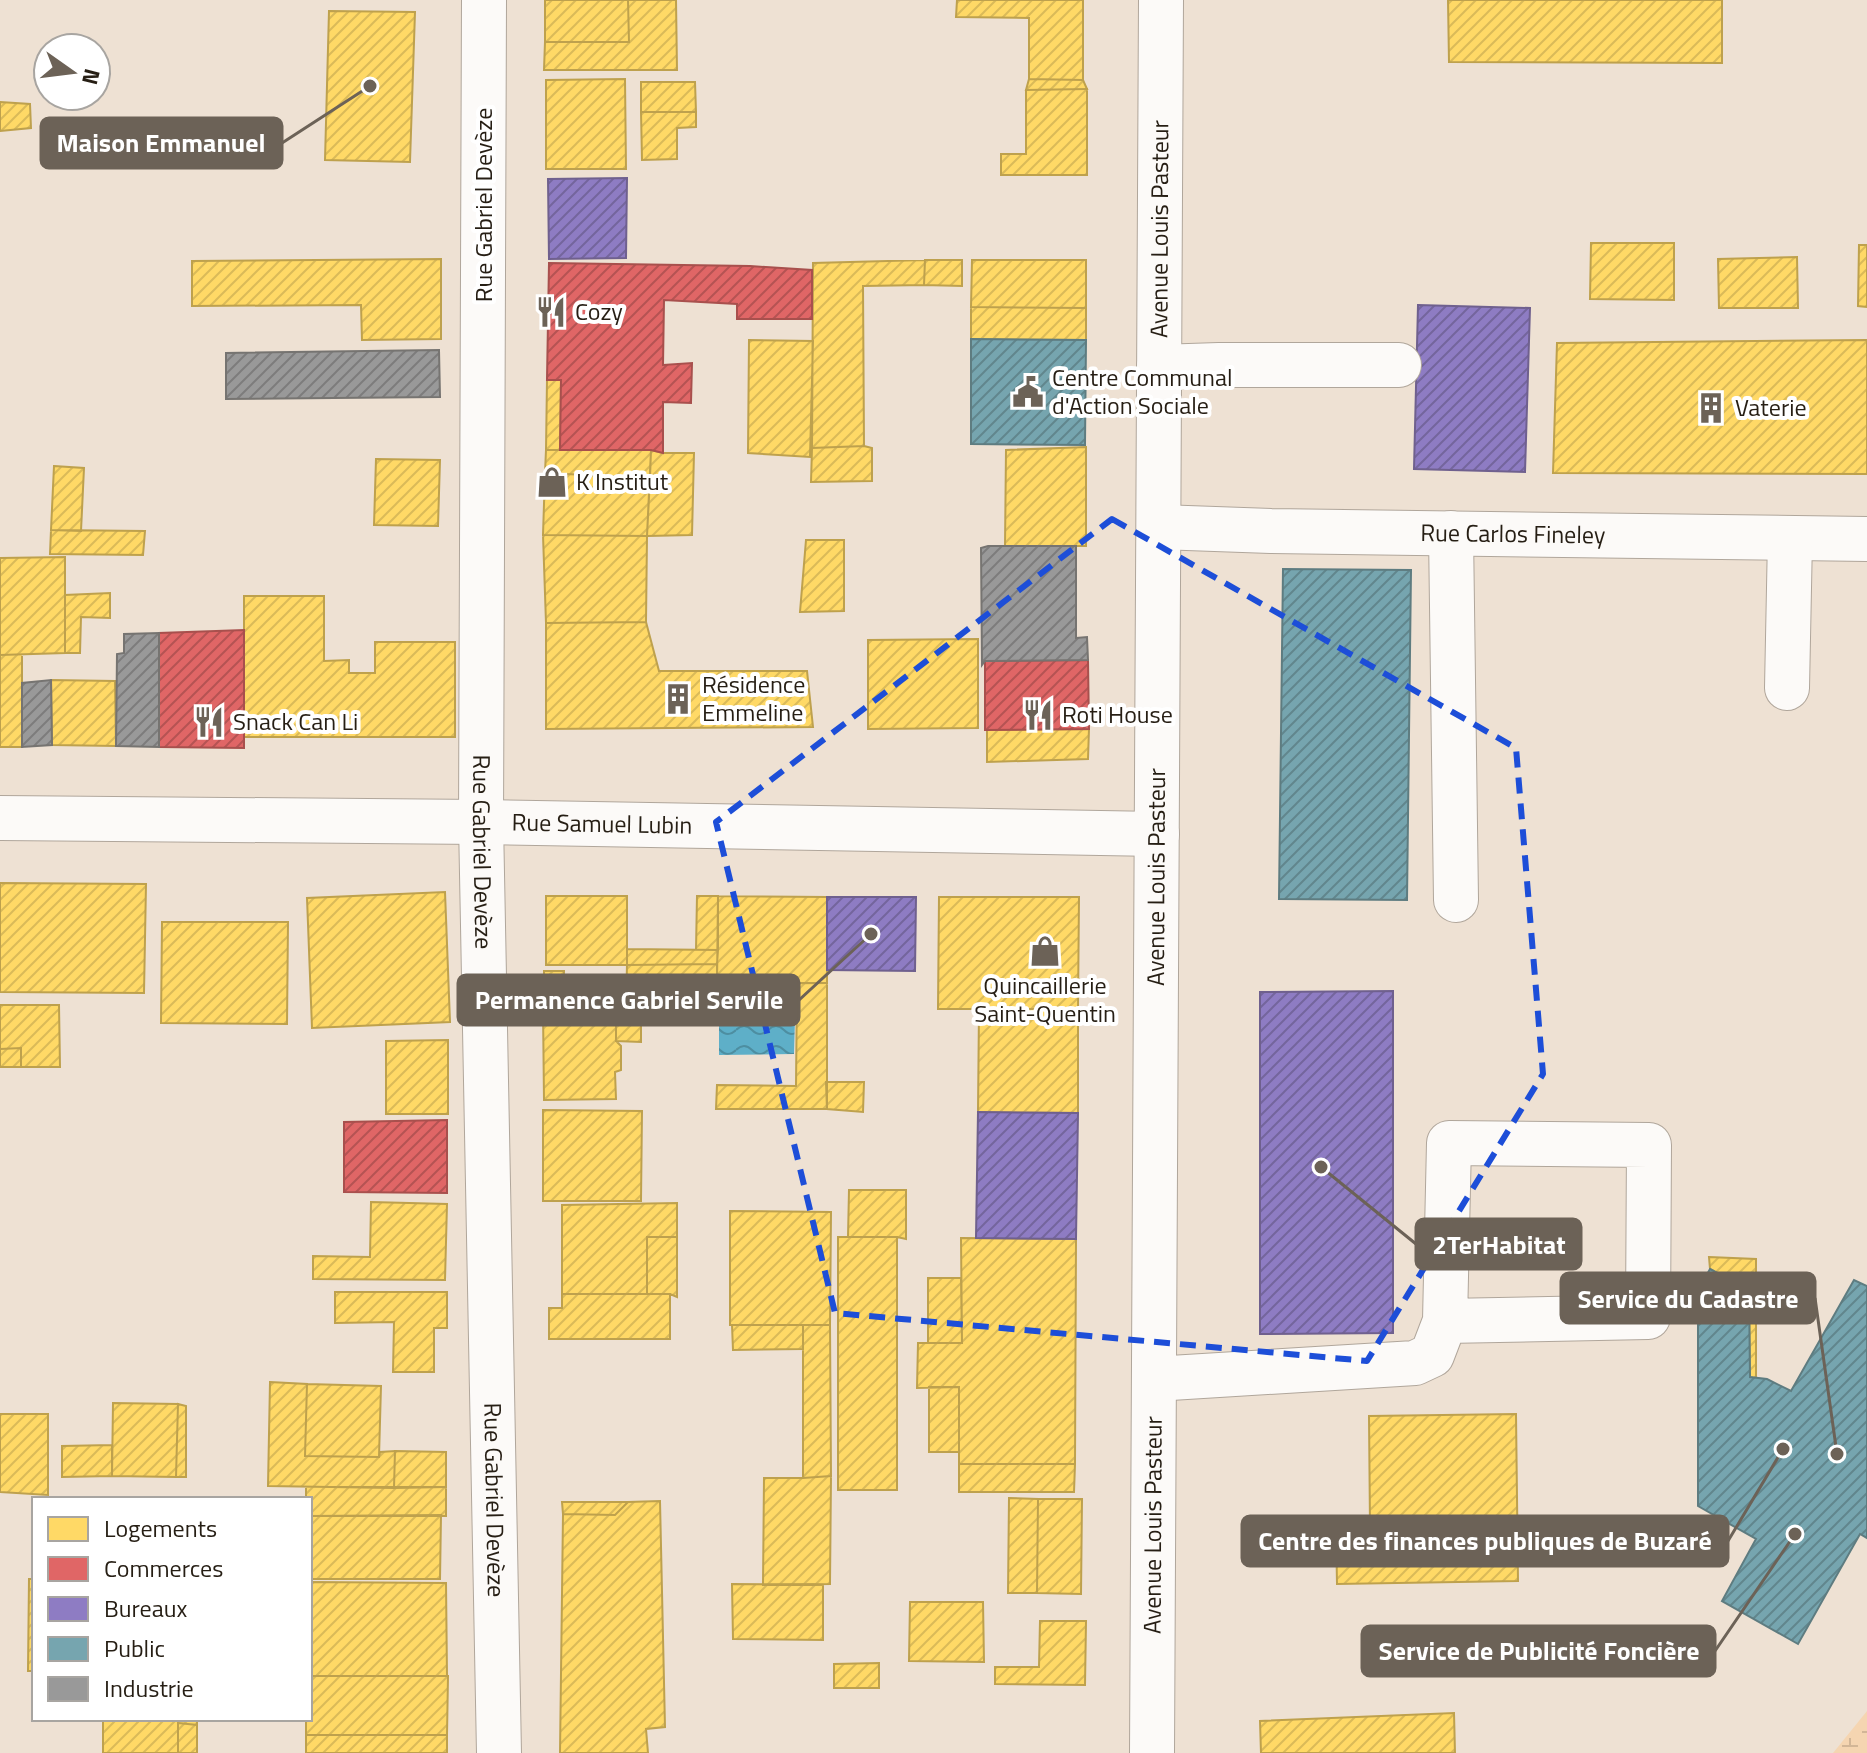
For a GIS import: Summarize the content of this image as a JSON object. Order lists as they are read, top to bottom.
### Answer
{
  "streets": {
    "street": [
      "Rue Gabriel Devèze",
      "Avenue Louis Pasteur",
      "Rue Carlos Fineley",
      "Rue Samuel Lubin"
    ]
  },
  "crossings": [
    ["Rue Gabriel Devèze", "Rue Samuel Lubin"],
    ["Avenue Louis Pasteur", "Rue Carlos Fineley"],
    ["Avenue Louis Pasteur", "Rue Samuel Lubin"]
  ],
  "places": {
    "other": [
      "Maison Emmanuel",
      "Permanence Gabriel Servile",
      "2TerHabitat",
      "Centre des finances publiques de Buzaré",
      "Service du Cadastre",
      "Service de Publicité Foncière"
    ],
    "restaurant": ["Cozy", "Roti House", "Snack Can Li"],
    "public building": ["Centre Communal d'Action Sociale"],
    "building": ["Vaterie", "Résidence Emmeline"],
    "shop": ["K Institut", "Quincaillerie Saint-Quentin"]
  },
  "legend": [
    "Logements",
    "Commerces",
    "Bureaux",
    "Public",
    "Industrie"
  ],
  "north": "right"
}
